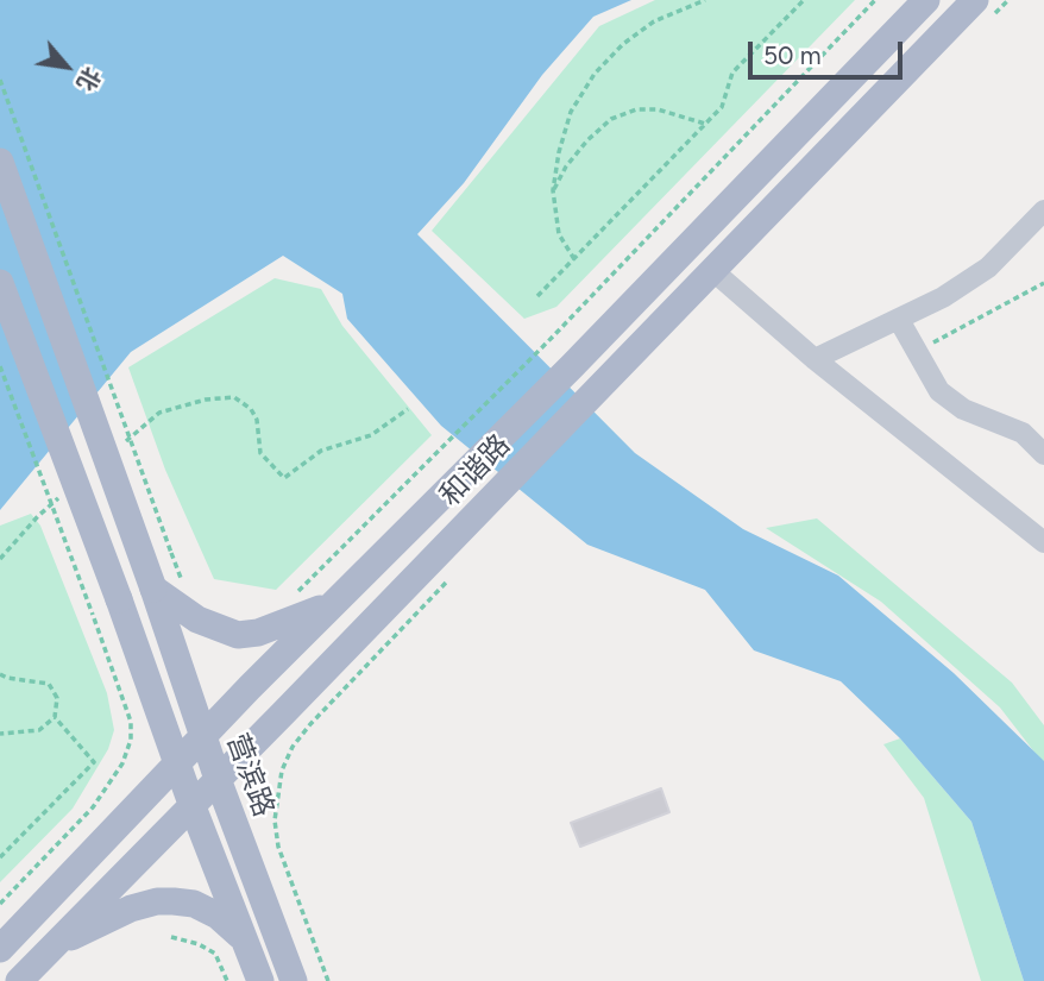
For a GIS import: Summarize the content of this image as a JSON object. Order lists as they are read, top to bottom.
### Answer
{
  "streets": {
    "main road": ["和谐路", "营滨路"]
  },
  "crossings": [
    ["和谐路", "营滨路"]
  ],
  "scale_bar": "50 m",
  "north": "bottom right"
}
